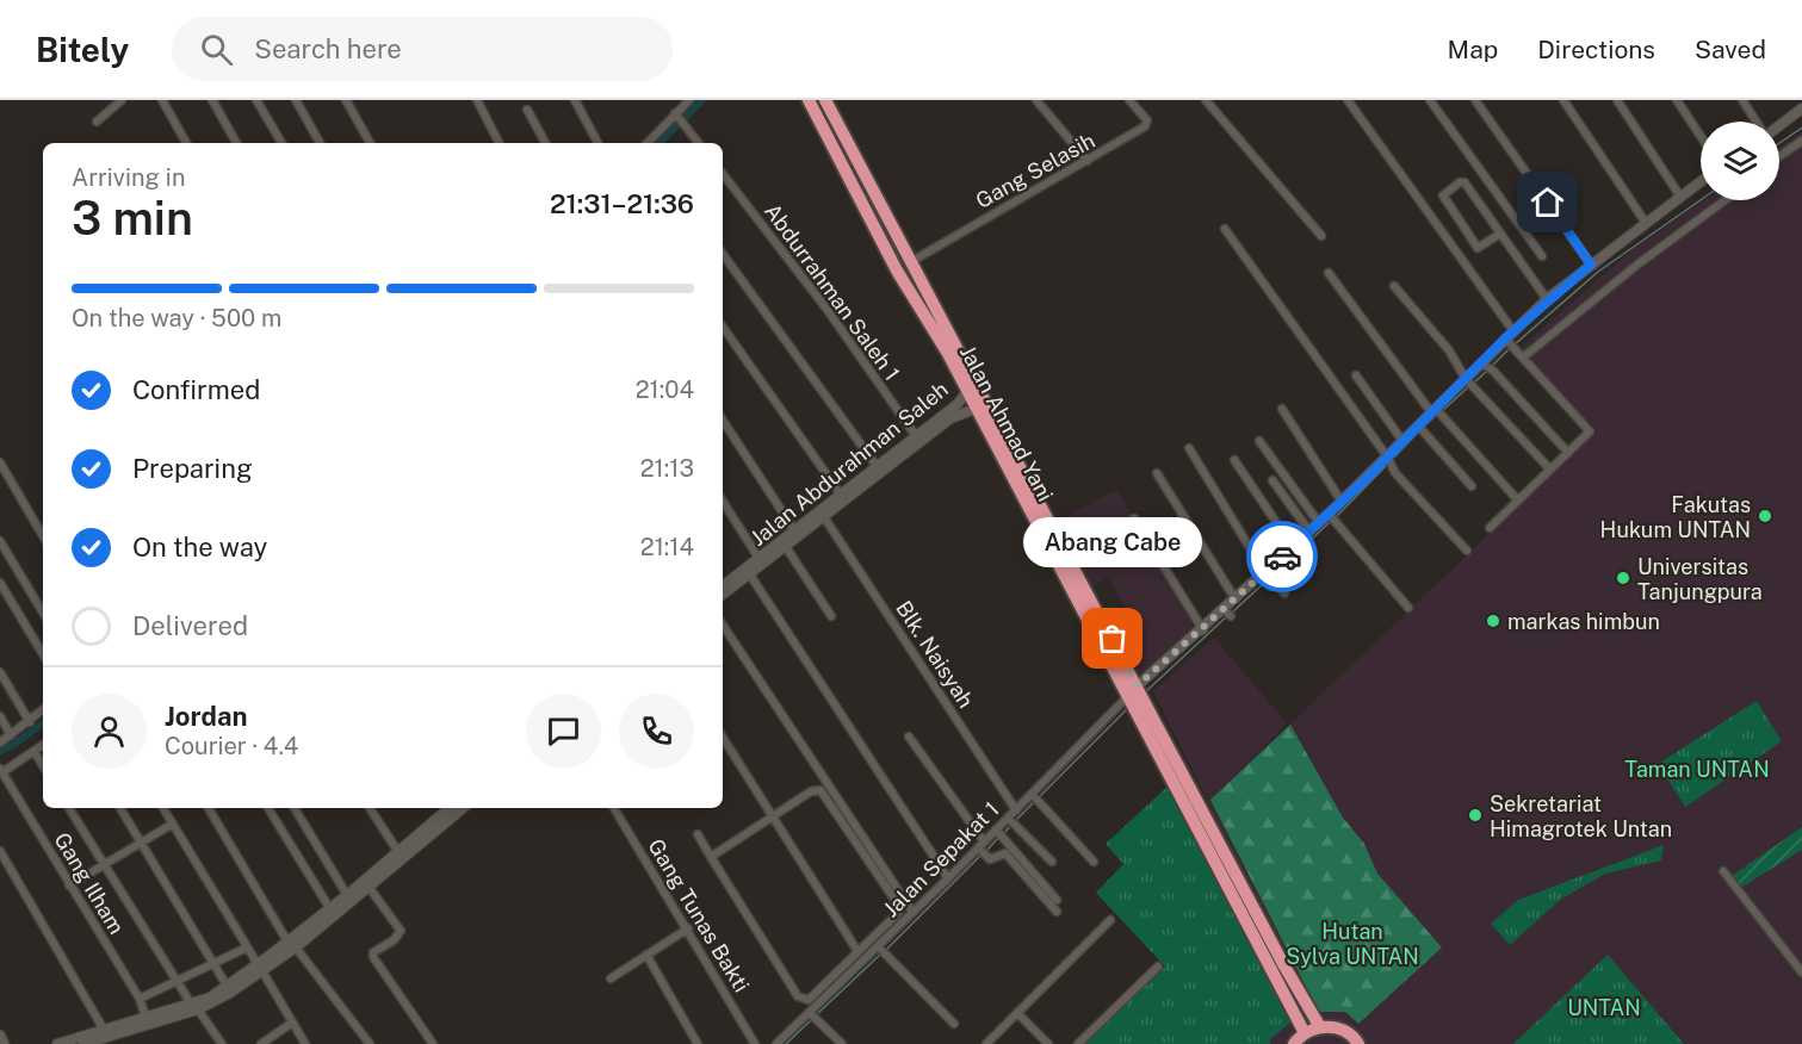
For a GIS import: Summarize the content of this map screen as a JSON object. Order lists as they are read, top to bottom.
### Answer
{
  "streets": {
    "highway": ["Jalan Ahmad Yani"],
    "street": [
      "Gang Selasih",
      "Abdurrahman Saleh 1",
      "Jalan Abdurahman Saleh",
      "Blk. Naisyah",
      "Jalan Sepakat 1",
      "Gang Ilham",
      "Gang Tunas Bakti"
    ]
  },
  "crossings": [
    ["Gang Selasih", "Jalan Ahmad Yani"],
    ["Abdurrahman Saleh 1", "Jalan Abdurahman Saleh"],
    ["Jalan Ahmad Yani", "Jalan Abdurahman Saleh"],
    ["Jalan Ahmad Yani", "Jalan Sepakat 1"],
    ["Jalan Abdurahman Saleh", "Blk. Naisyah"],
    ["Blk. Naisyah", "Jalan Sepakat 1"]
  ],
  "parks": ["Taman UNTAN", "Hutan Sylva UNTAN", "UNTAN"],
  "places": [
    "Fakutas Hukum UNTAN",
    "Universitas Tanjungpura",
    "markas himbun",
    "Abang Cabe",
    "Sekretariat Himagrotek Untan"
  ],
  "page": {
    "header": "Bitely",
    "search": "Search here",
    "nav": ["Map", "Directions", "Saved"],
    "heading": ["3 min", "Arriving in", "21:31–21:36"],
    "panel": ["Jordan", "Courier · 4.4"],
    "bar": "On the way · 500 m",
    "list": [
      ["Confirmed", "21:04"],
      ["Preparing", "21:13"],
      ["On the way", "21:14"],
      "Delivered"
    ],
    "bubble": "Abang Cabe"
  }
}
